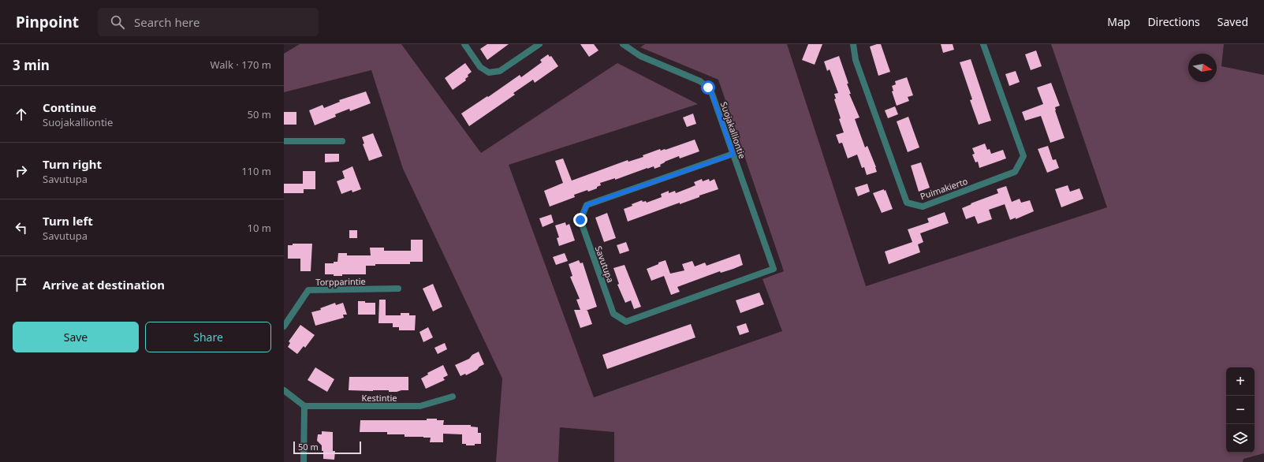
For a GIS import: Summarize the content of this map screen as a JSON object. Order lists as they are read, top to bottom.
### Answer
{
  "streets": {
    "street": [
      "Suojakalliontie",
      "Puimakierto",
      "Savutupa",
      "Torpparintie",
      "Kestintie"
    ]
  },
  "crossings": [
    ["Suojakalliontie", "Savutupa"]
  ],
  "scale_bar": "50 m",
  "north": "right",
  "page": {
    "header": "Pinpoint",
    "search": "Search here",
    "nav": ["Map", "Directions", "Saved"],
    "heading": ["3 min", "Walk · 170 m"],
    "list": [
      ["Continue", "Suojakalliontie", "50 m"],
      ["Turn right", "Savutupa", "110 m"],
      ["Turn left", "Savutupa", "10 m"],
      "Arrive at destination"
    ],
    "buttons": ["Save", "Share"],
    "map_buttons": ["+", "−"],
    "scale": "50 m"
  }
}
